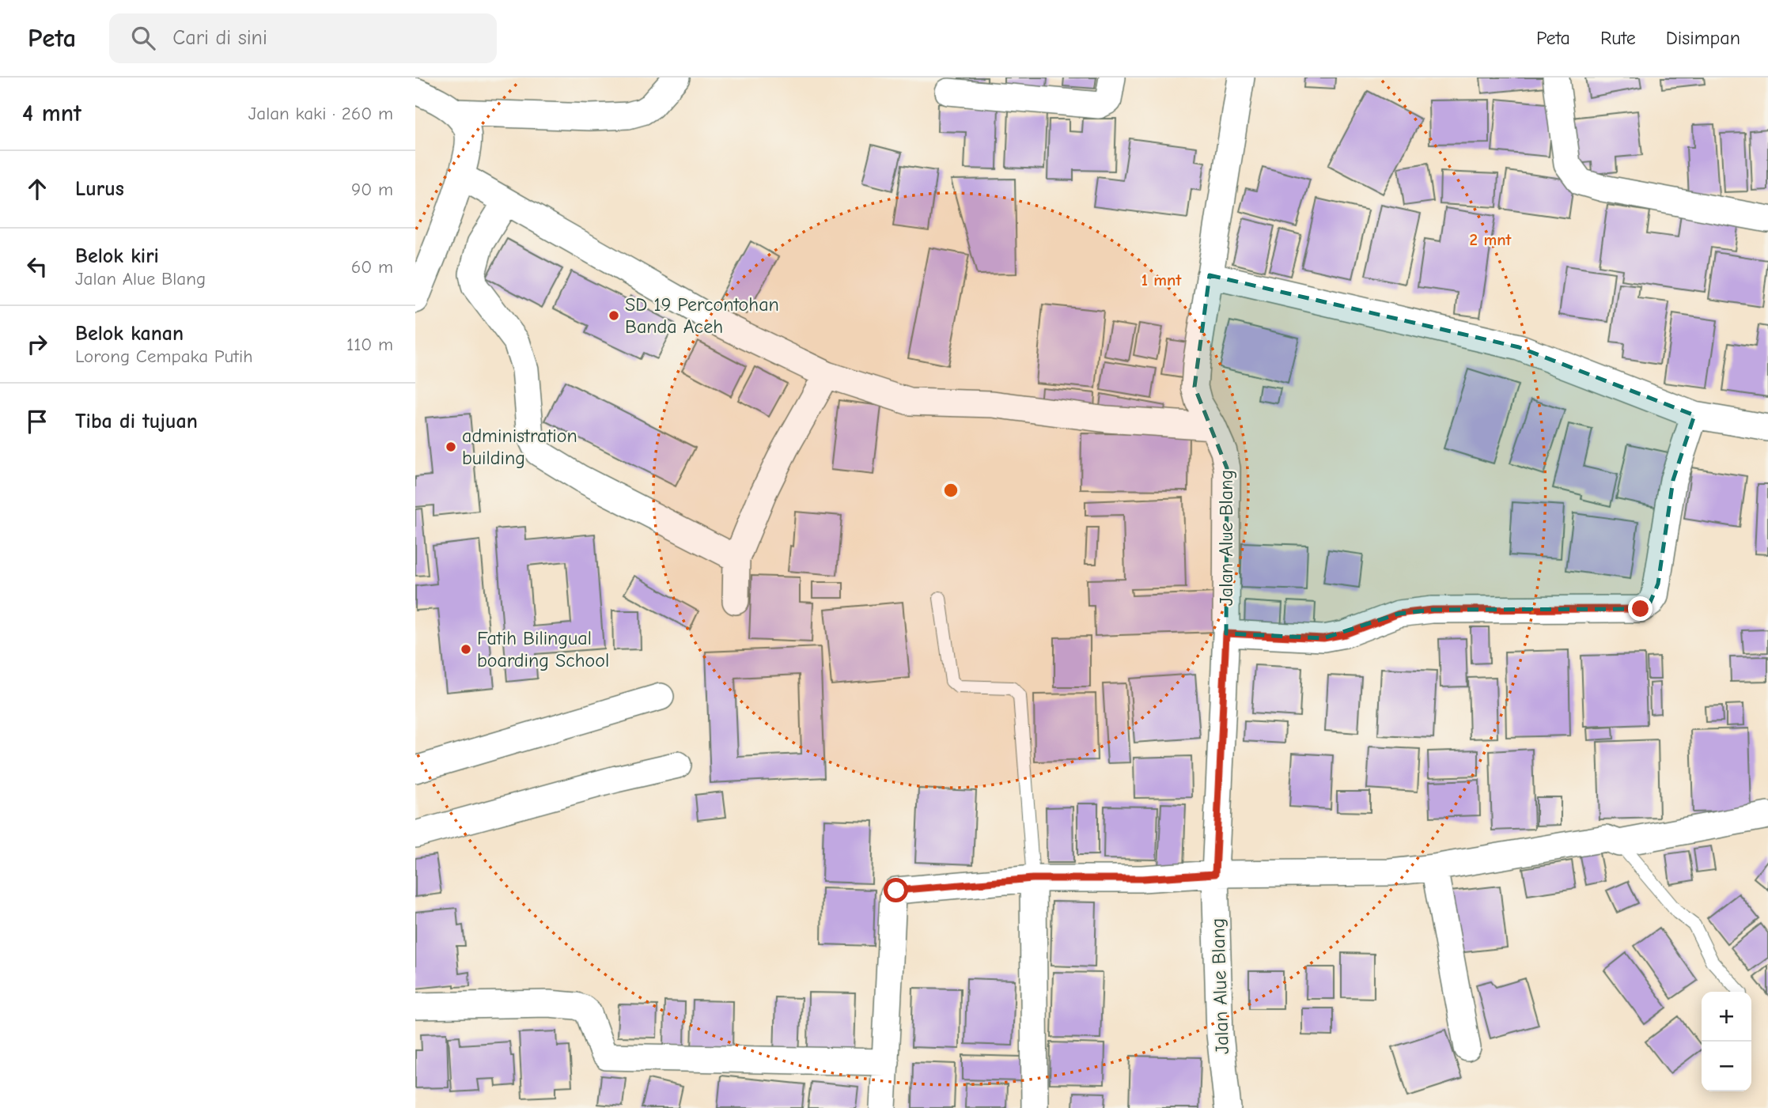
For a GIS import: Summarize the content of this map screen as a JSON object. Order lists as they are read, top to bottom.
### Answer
{
  "streets": {
    "street": ["Jalan Alue Blang"]
  },
  "places": ["SD 19 Percontohan Banda Aceh", "administration building", "Fatih Bilingual boarding School"],
  "page": {
    "header": "Peta",
    "search": "Cari di sini",
    "nav": ["Peta", "Rute", "Disimpan"],
    "heading": ["4 mnt", "Jalan kaki · 260 m"],
    "list": [
      ["Lurus", "90 m"],
      ["Belok kiri", "Jalan Alue Blang", "60 m"],
      ["Belok kanan", "Lorong Cempaka Putih", "110 m"],
      "Tiba di tujuan"
    ],
    "map_buttons": ["+", "−"]
  },
  "rings": ["2 mnt", "1 mnt"]
}
